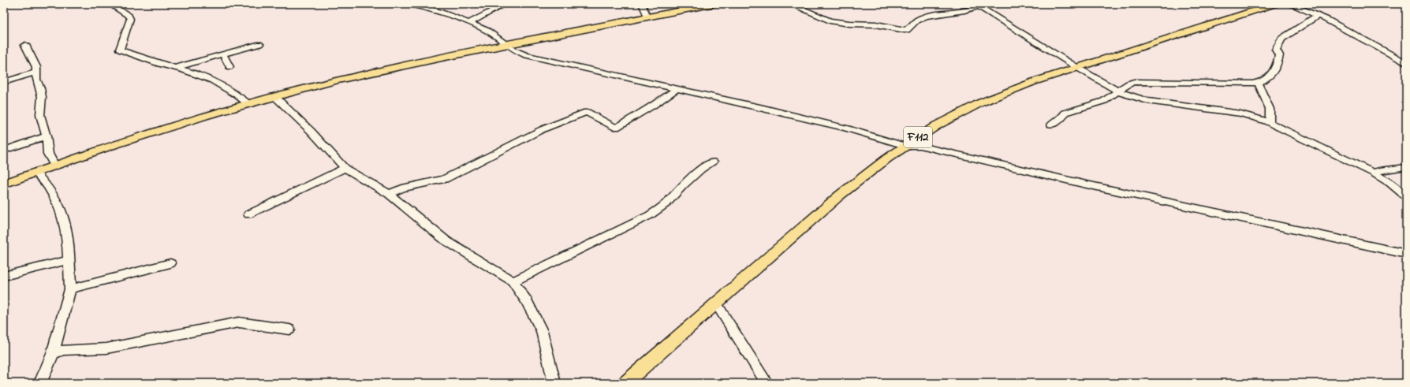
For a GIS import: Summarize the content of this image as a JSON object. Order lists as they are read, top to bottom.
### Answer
{
  "streets": {
    "main road": ["F112"]
  }
}
